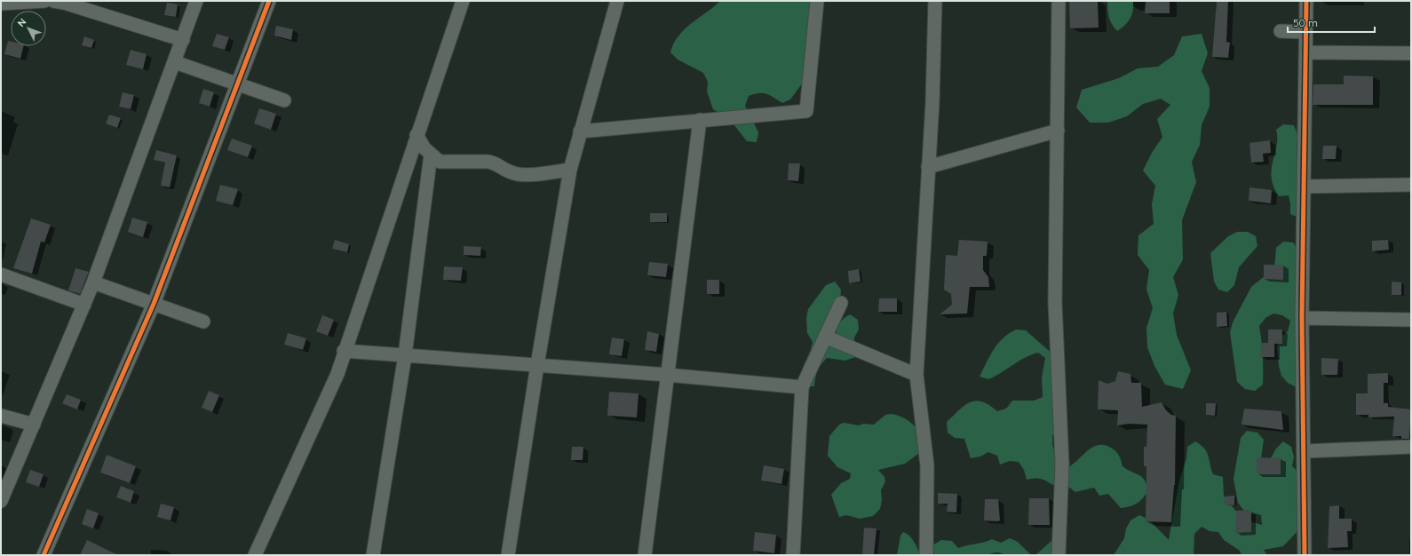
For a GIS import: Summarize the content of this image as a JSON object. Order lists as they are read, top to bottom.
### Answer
{
  "scale_bar": "50 m",
  "north": "top left"
}
